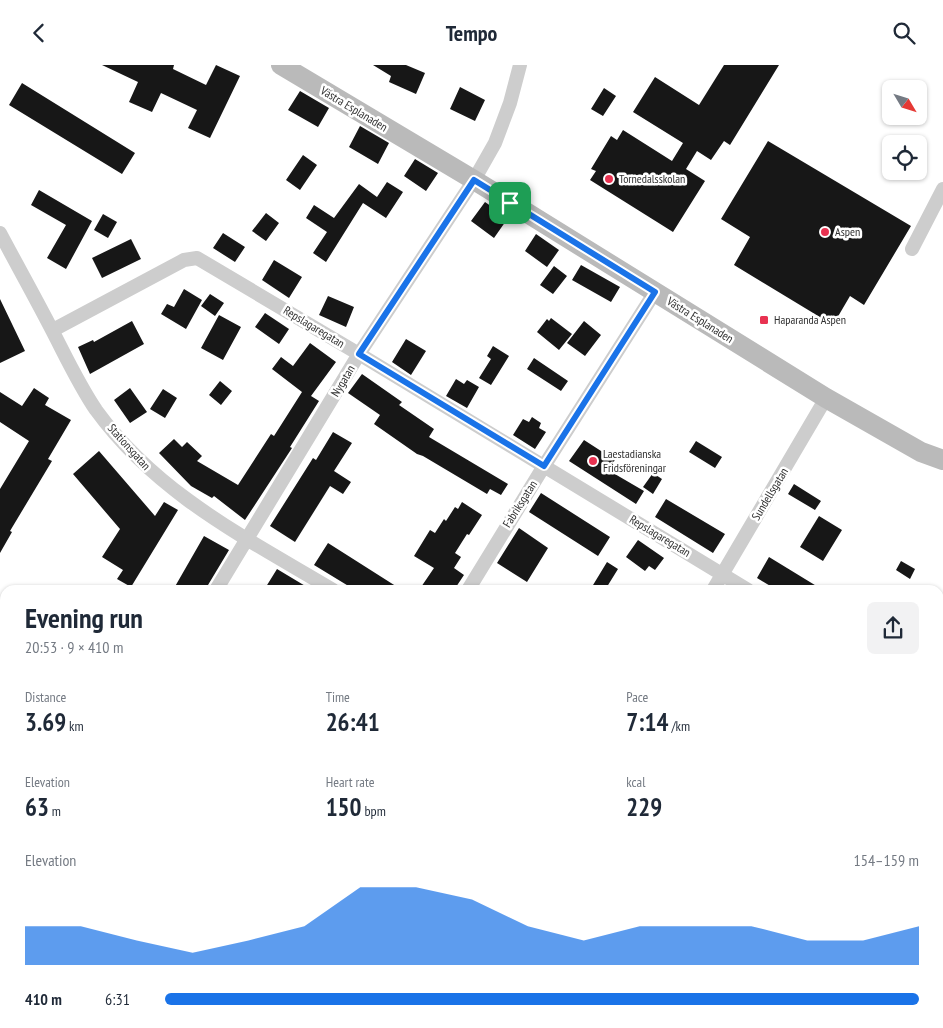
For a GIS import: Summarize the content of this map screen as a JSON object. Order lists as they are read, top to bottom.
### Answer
{
  "streets": {
    "street": [
      "Västra Esplanaden",
      "Repslagaregatan",
      "Nygatan",
      "Stationsgatan",
      "Sundellsgatan",
      "Fabriksgatan"
    ]
  },
  "crossings": [
    ["Västra Esplanaden", "Nygatan"],
    ["Västra Esplanaden", "Sundellsgatan"],
    ["Västra Esplanaden", "Fabriksgatan"],
    ["Repslagaregatan", "Nygatan"],
    ["Repslagaregatan", "Stationsgatan"],
    ["Repslagaregatan", "Sundellsgatan"],
    ["Repslagaregatan", "Fabriksgatan"],
    ["Nygatan", "Stationsgatan"]
  ],
  "places": {
    "other": ["Tornedalsskolan", "Aspen", "Laestadianska Fridsföreningar"],
    "transit": ["Haparanda Aspen"]
  },
  "north": "bottom right",
  "page": {
    "header": "Tempo",
    "heading": ["Evening run", "20:53 · 9 × 410 m"],
    "stats": [
      ["Distance", "3.69 km"],
      ["Time", "26:41"],
      ["Pace", "7:14 /km"],
      ["Elevation", "63 m"],
      ["Heart rate", "150 bpm"],
      ["kcal", "229"]
    ],
    "chart": ["Elevation", "154–159 m"],
    "list": [
      {
        "name": "410 m",
        "note": "6:31"
      }
    ]
  }
}
